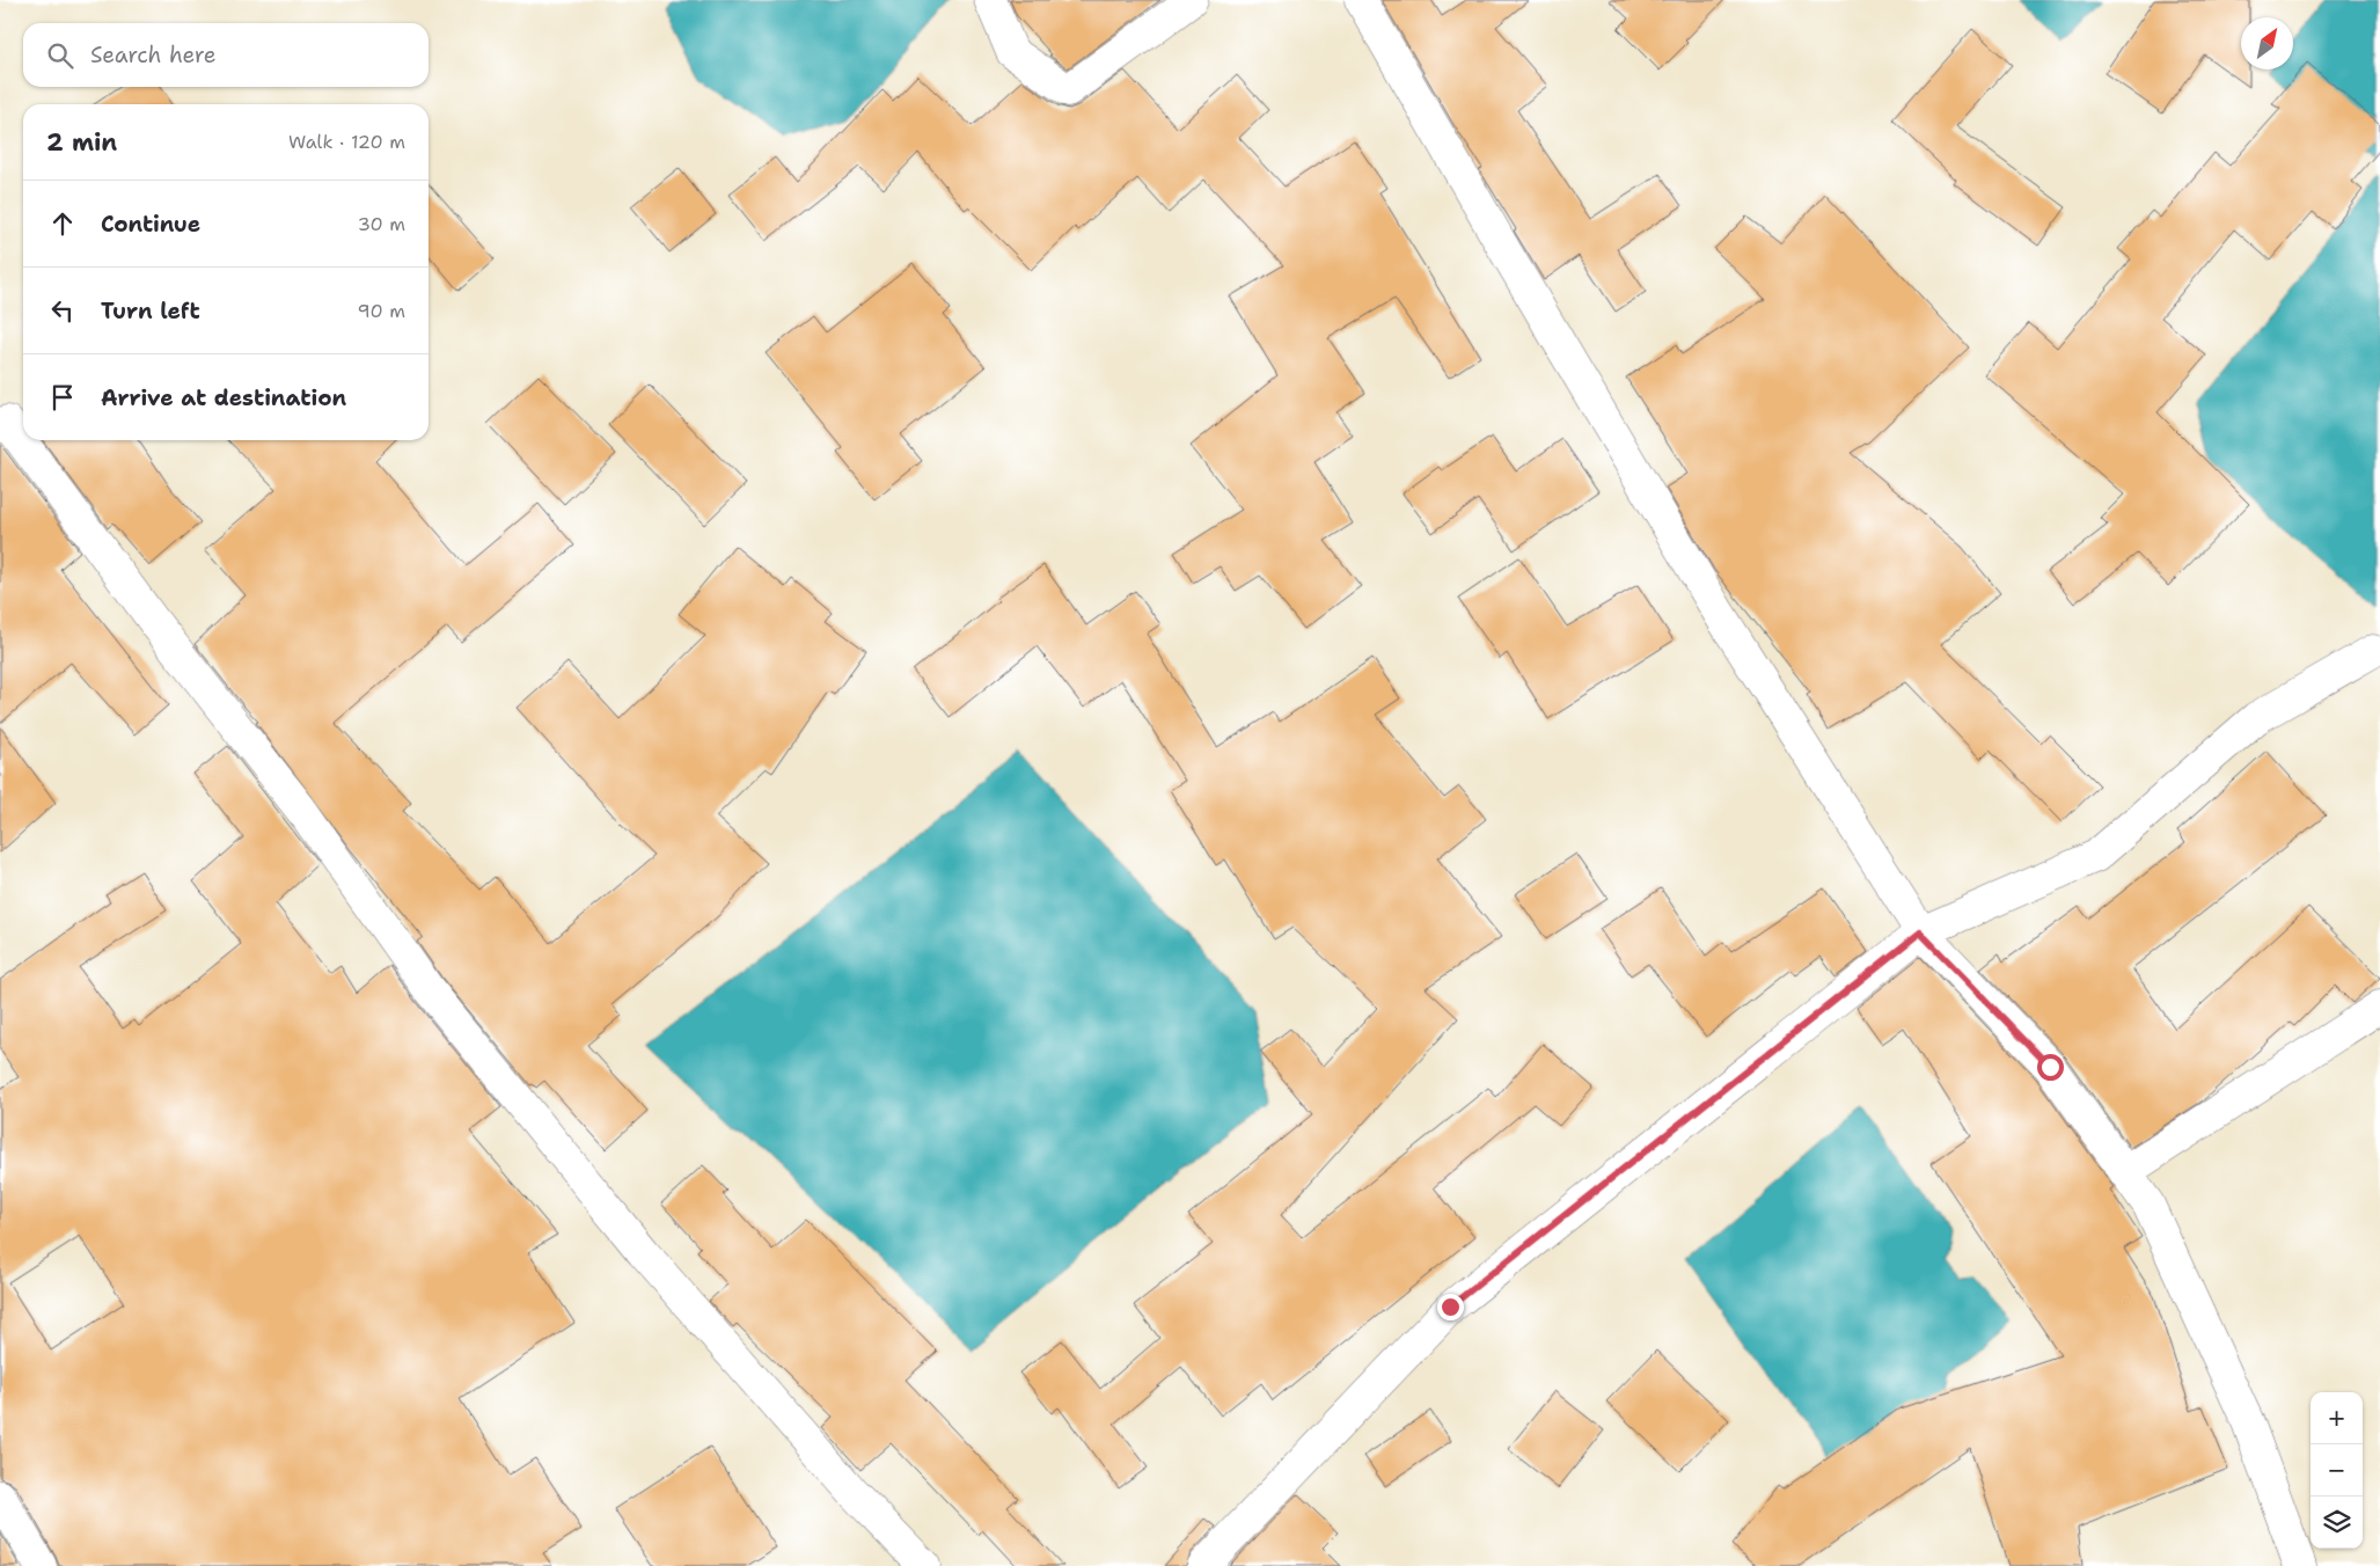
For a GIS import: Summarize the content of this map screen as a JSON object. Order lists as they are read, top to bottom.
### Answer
{
  "north": "top right",
  "page": {
    "search": "Search here",
    "heading": ["2 min", "Walk · 120 m"],
    "list": [
      ["Continue", "30 m"],
      ["Turn left", "90 m"],
      "Arrive at destination"
    ],
    "map_buttons": ["+", "−"]
  }
}
